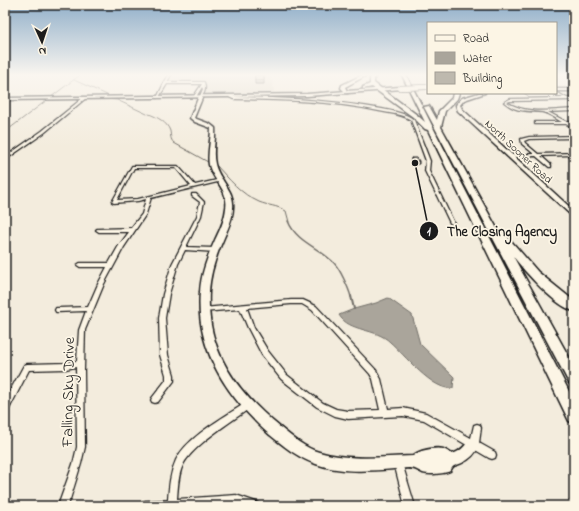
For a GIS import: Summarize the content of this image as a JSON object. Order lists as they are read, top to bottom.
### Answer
{
  "streets": {
    "street": ["North Sooner Road", "Falling Sky Drive"]
  },
  "places": ["The Closing Agency"],
  "legend": ["Road", "Water", "Building"],
  "north": "bottom"
}
